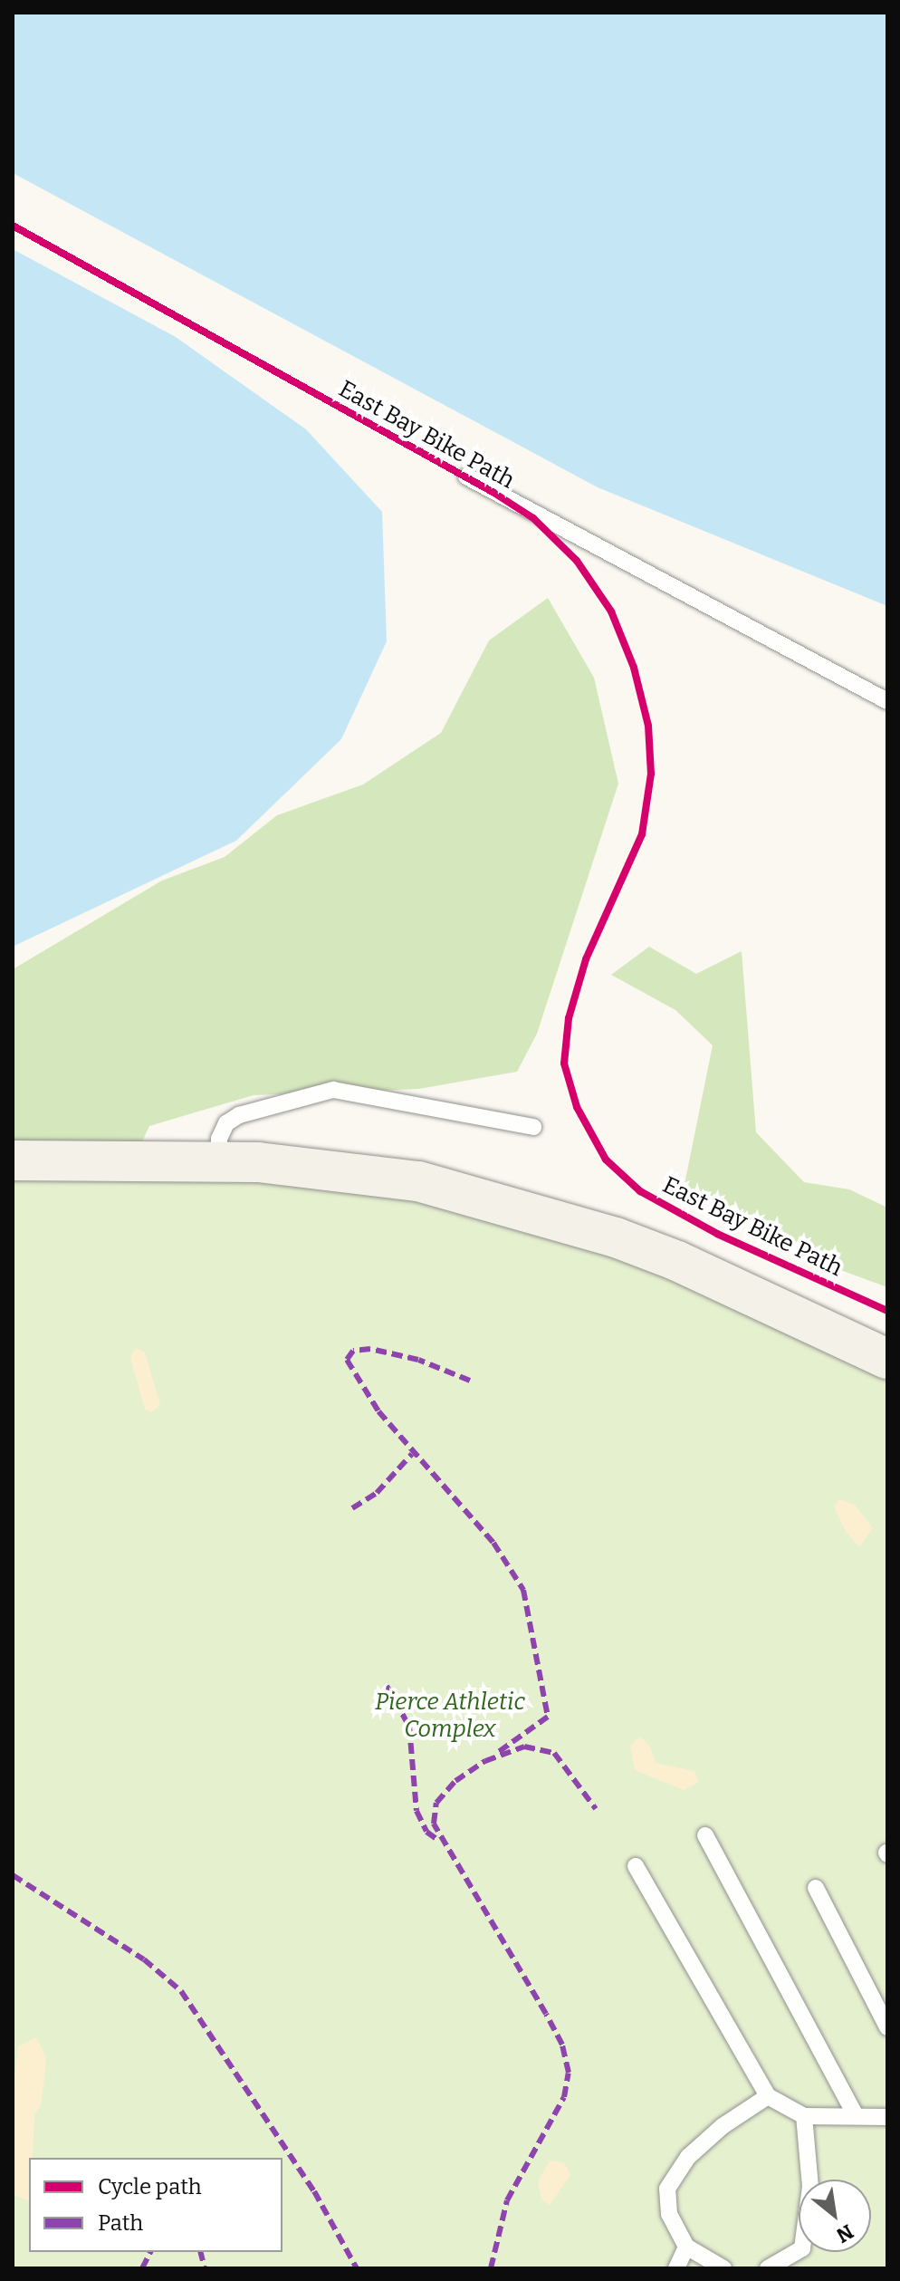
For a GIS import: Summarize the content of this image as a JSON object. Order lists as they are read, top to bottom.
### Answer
{
  "streets": {
    "cycle path": ["East Bay Bike Path"]
  },
  "parks": ["Pierce Athletic Complex"],
  "legend": ["Cycle path", "Path"],
  "north": "bottom right"
}
